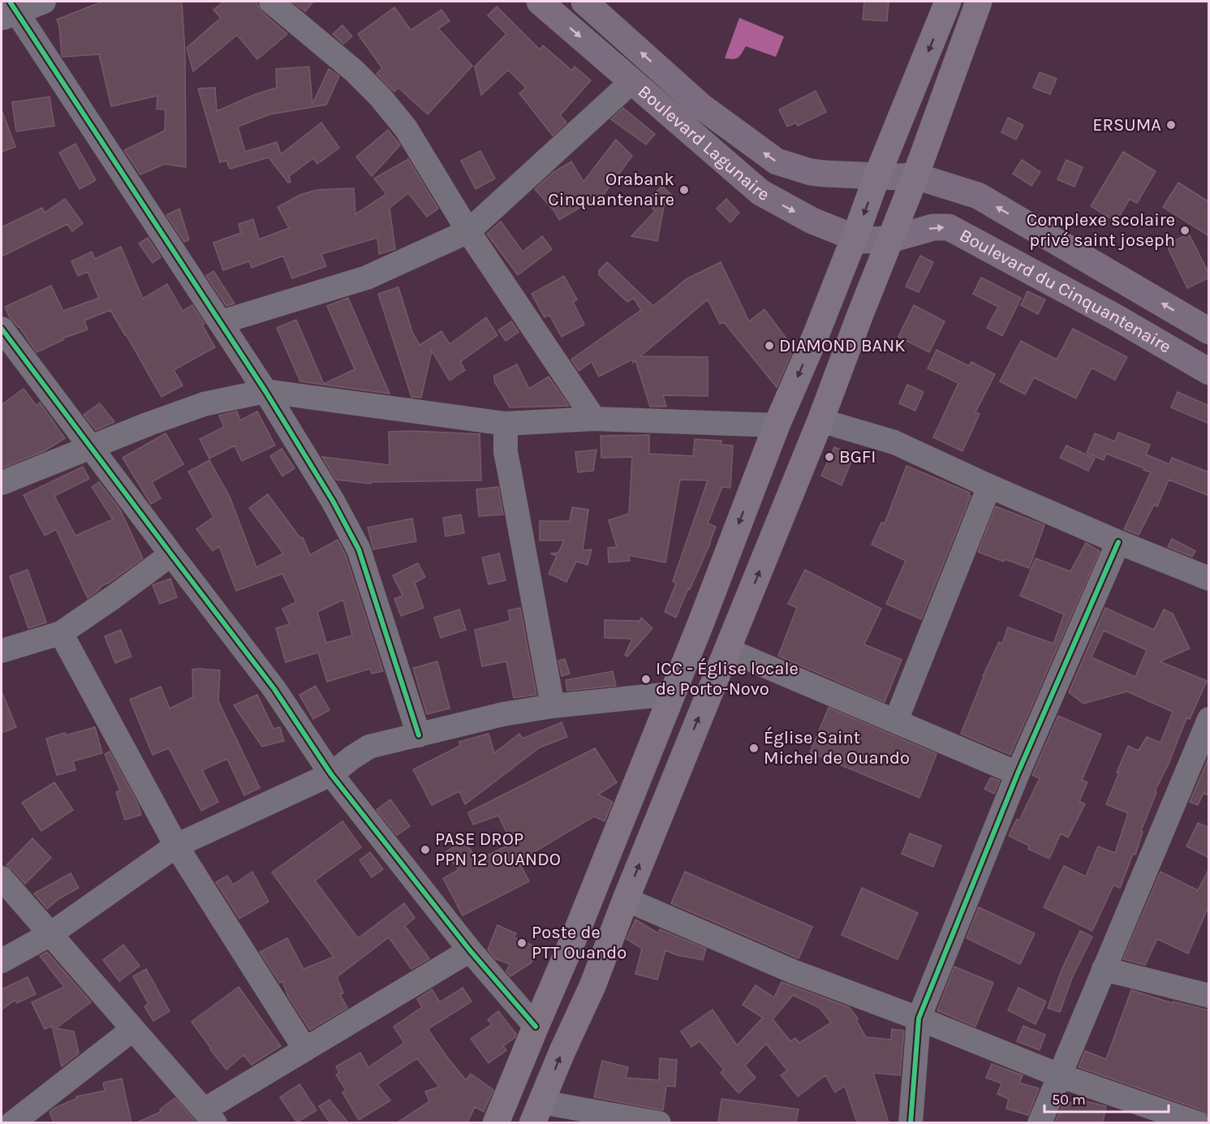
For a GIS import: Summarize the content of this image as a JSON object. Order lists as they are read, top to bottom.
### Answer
{
  "streets": {
    "main road": ["Boulevard Lagunaire", "Boulevard du Cinquantenaire"]
  },
  "crossings": [
    ["Boulevard Lagunaire", "Boulevard du Cinquantenaire"]
  ],
  "places": [
    "ERSUMA",
    "Orabank Cinquantenaire",
    "Complexe scolaire privé saint joseph",
    "DIAMOND BANK",
    "BGFI",
    "ICC - Église locale de Porto-Novo",
    "Église Saint Michel de Ouando",
    "PASE DROP PPN 12 OUANDO",
    "Poste de PTT Ouando"
  ],
  "scale_bar": "50 m"
}
